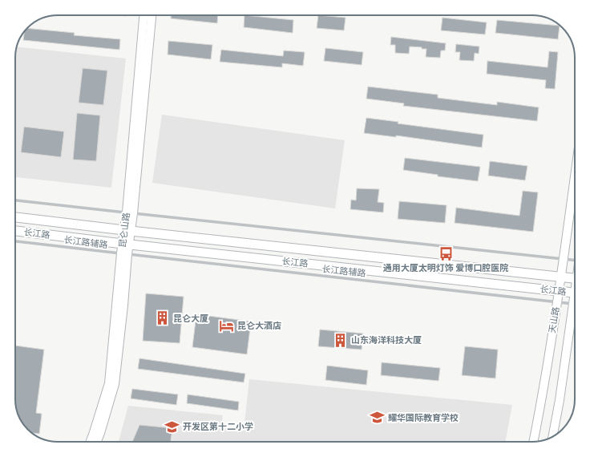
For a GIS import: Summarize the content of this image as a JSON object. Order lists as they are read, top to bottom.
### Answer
{
  "streets": {
    "main road": ["长江路"],
    "street": ["昆仑山路", "天山路"],
    "lane": ["长江路辅路"]
  },
  "crossings": [
    ["昆仑山路", "长江路"],
    ["昆仑山路", "长江路辅路"],
    ["长江路", "天山路"],
    ["长江路辅路", "天山路"]
  ],
  "places": {
    "bus stop": ["通用大厦太明灯饰 爱博口腔医院"],
    "building": ["昆仑大厦", "山东海洋科技大厦"],
    "hotel": ["昆仑大酒店"],
    "school or university": ["耀华国际教育学校", "开发区第十二小学"]
  }
}
